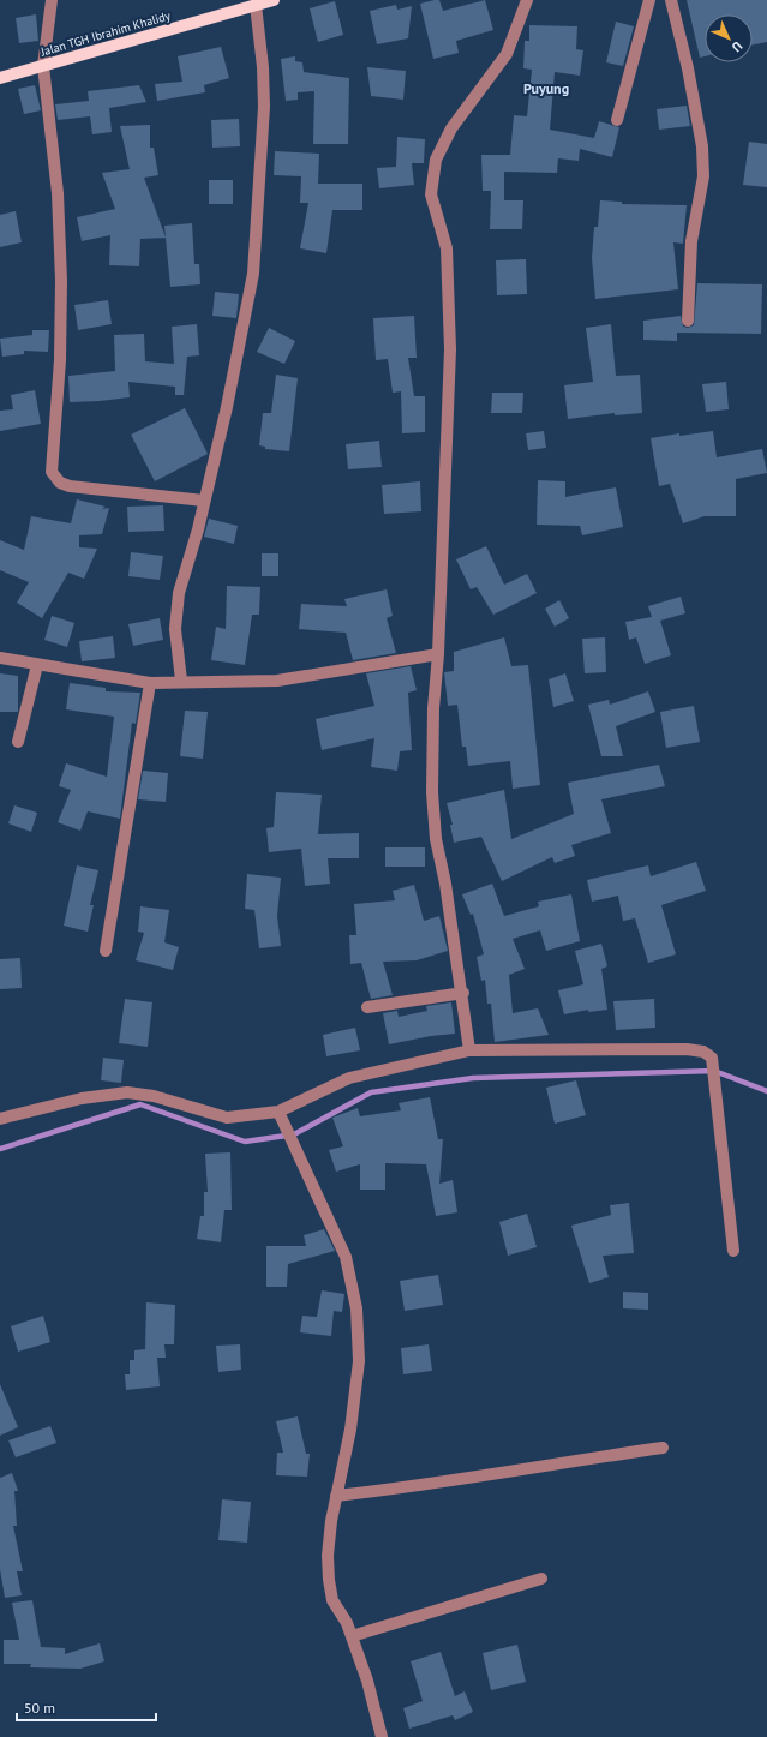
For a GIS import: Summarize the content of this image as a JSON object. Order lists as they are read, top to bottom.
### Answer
{
  "streets": {
    "main road": ["Jalan TGH Ibrahim Khalidy"]
  },
  "districts": ["Puyung"],
  "scale_bar": "50 m",
  "north": "bottom right"
}
